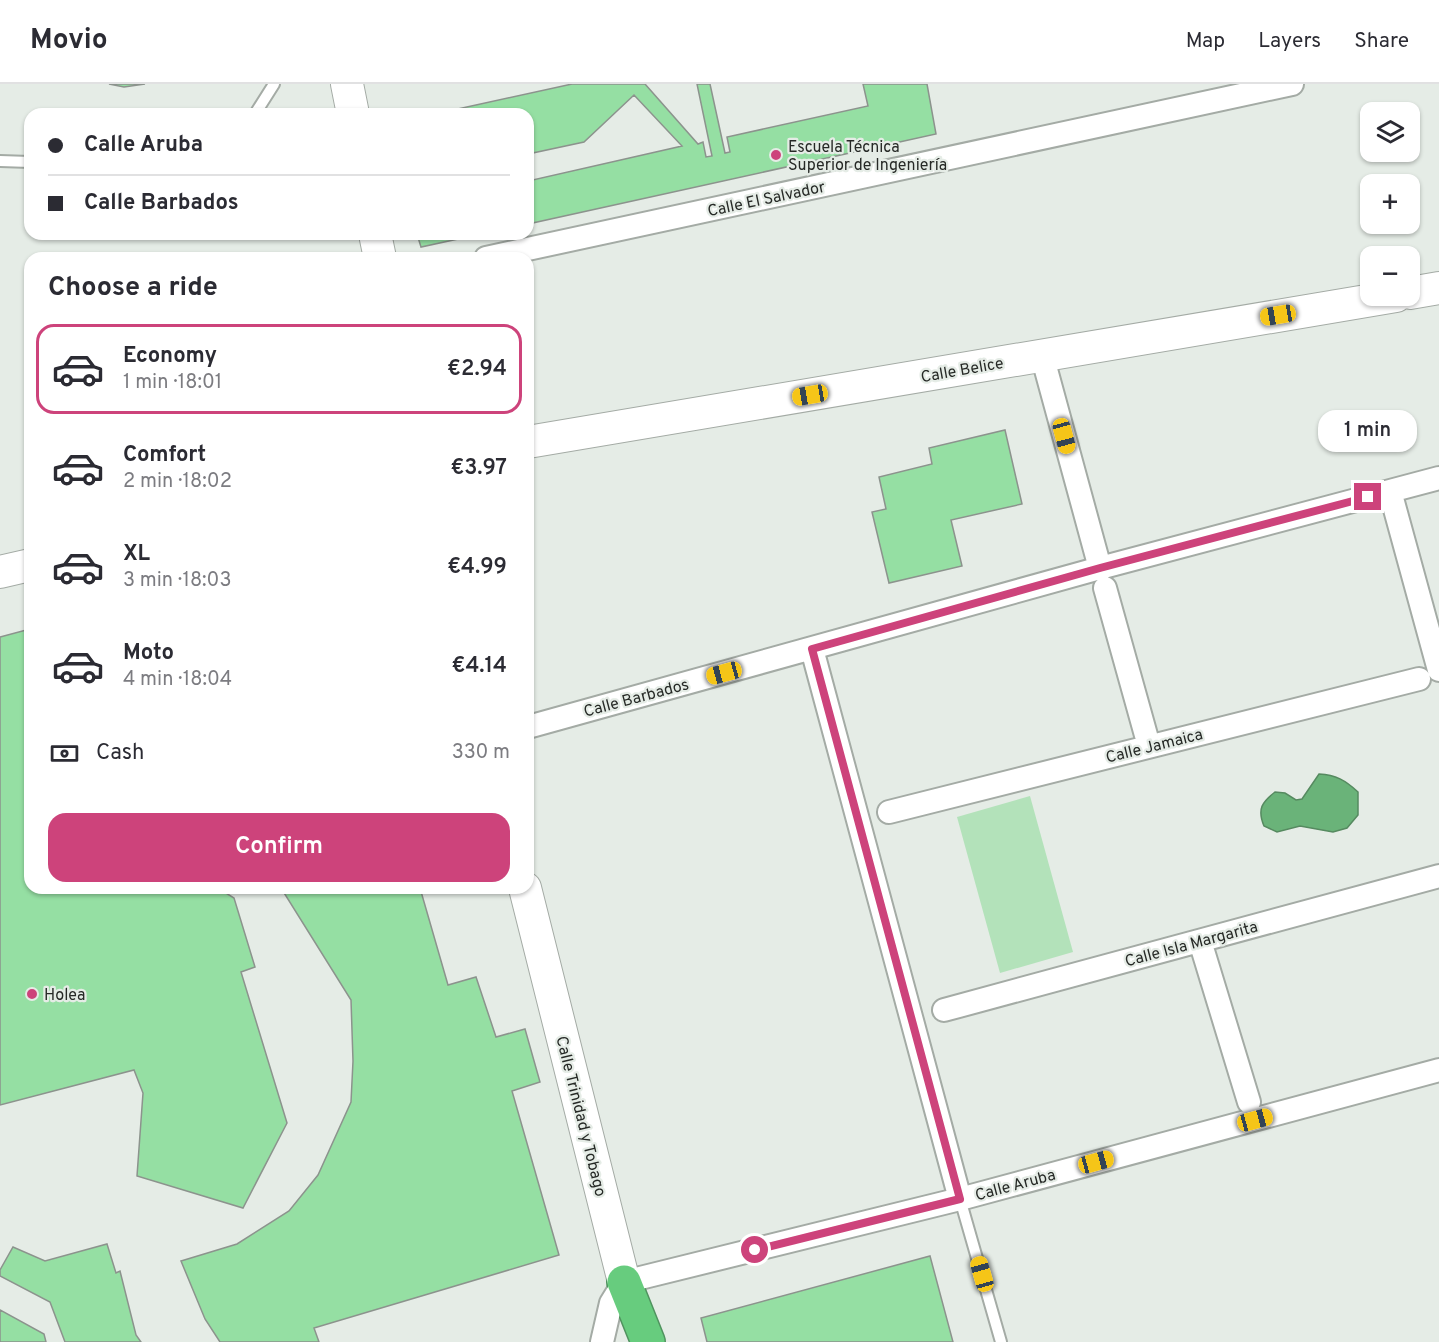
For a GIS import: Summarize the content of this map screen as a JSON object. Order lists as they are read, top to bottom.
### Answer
{
  "streets": {
    "street": [
      "Calle El Salvador",
      "Calle Belice",
      "Calle Barbados",
      "Calle Jamaica",
      "Calle Isla Margarita",
      "Calle Trinidad y Tobago",
      "Calle Aruba"
    ]
  },
  "crossings": [
    ["Calle Trinidad y Tobago", "Calle Aruba"]
  ],
  "places": ["Escuela Técnica Superior de Ingeniería", "Holea"],
  "page": {
    "header": "Movio",
    "nav": ["Map", "Layers", "Share"],
    "map_buttons": ["+", "−"],
    "banner": ["Calle Aruba", "Calle Barbados"],
    "heading": "Choose a ride",
    "list": [
      {
        "name": "Economy",
        "note": "1 min · 18:01",
        "value": "€2.94"
      },
      {
        "name": "Comfort",
        "note": "2 min · 18:02",
        "value": "€3.97"
      },
      {
        "name": "XL",
        "note": "3 min · 18:03",
        "value": "€4.99"
      },
      {
        "name": "Moto",
        "note": "4 min · 18:04",
        "value": "€4.14"
      }
    ],
    "bubble": "1 min",
    "pay": ["Cash", "330 m"],
    "buttons": "Confirm"
  }
}
